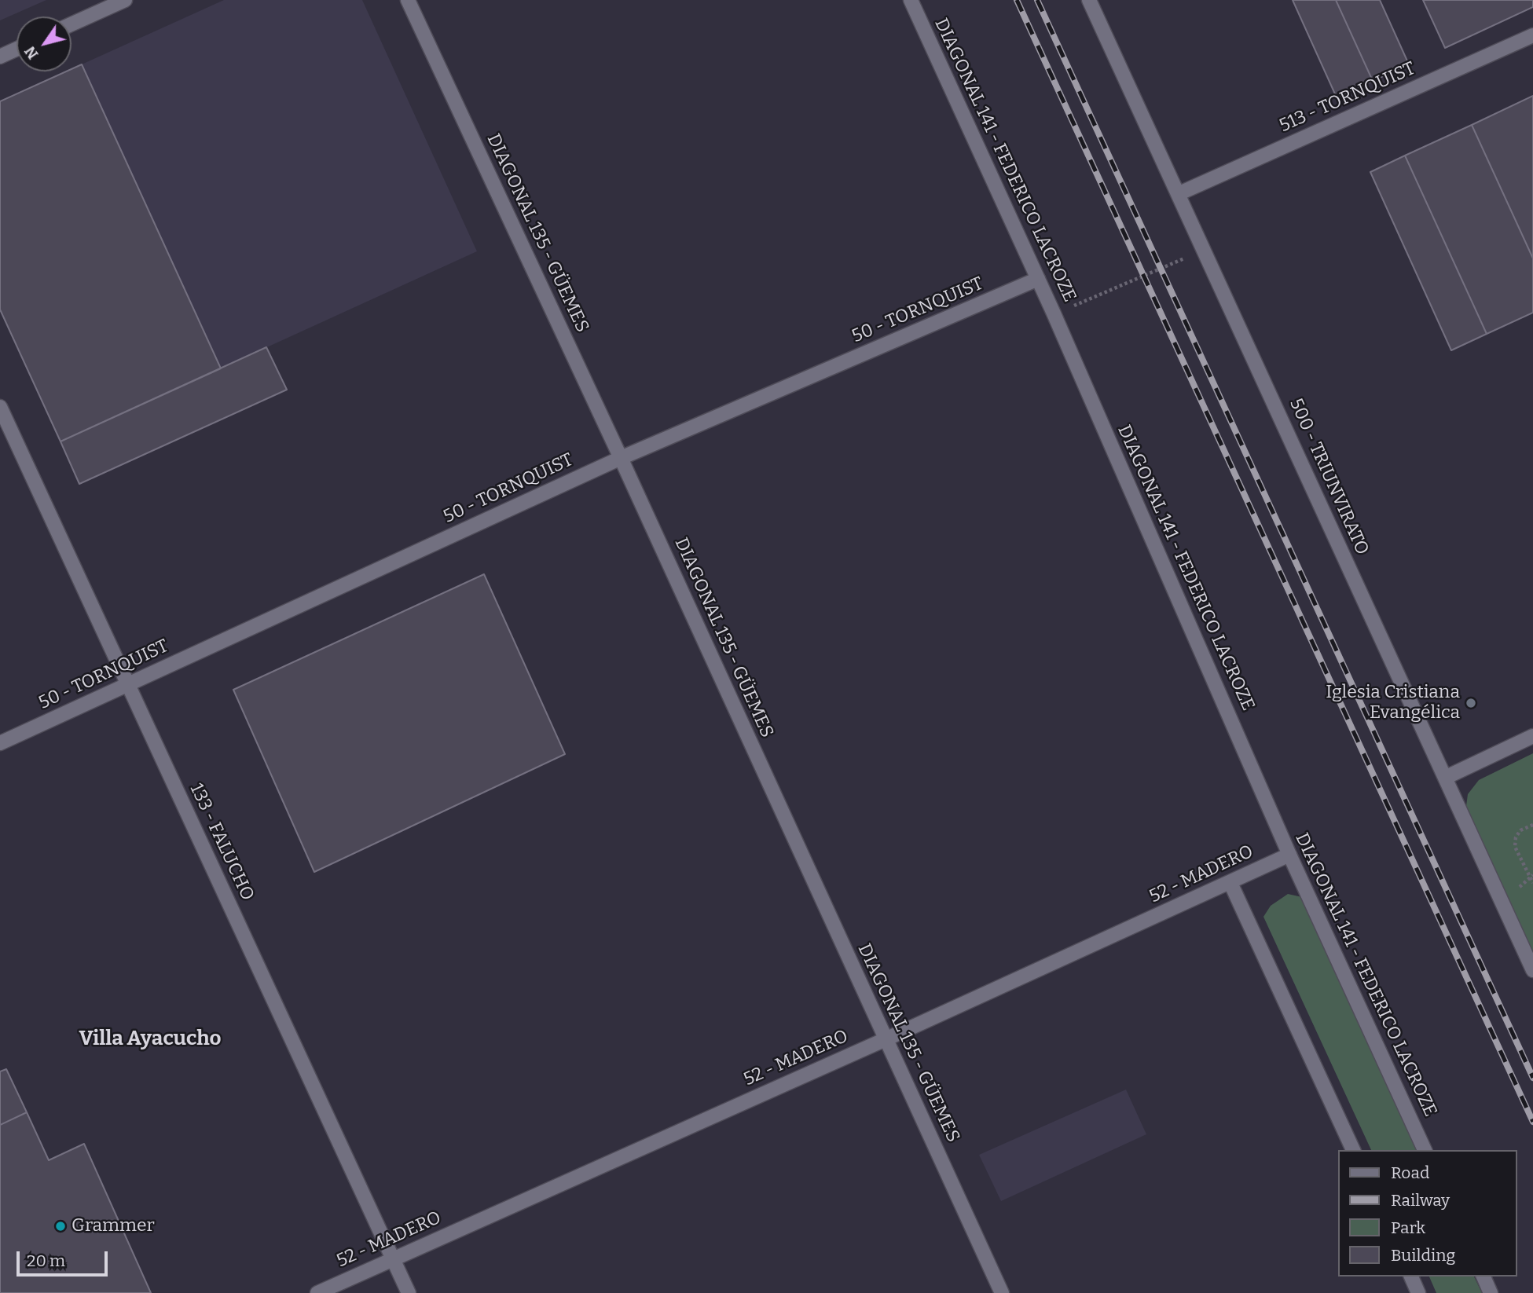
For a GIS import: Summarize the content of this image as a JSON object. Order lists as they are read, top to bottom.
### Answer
{
  "streets": {
    "street": [
      "513 - TORNQUIST",
      "DIAGONAL 141 - FEDERICO LACROZE",
      "DIAGONAL 135 - GÜEMES",
      "50 - TORNQUIST",
      "500 - TRIUNVIRATO",
      "133 - FALUCHO",
      "52 - MADERO"
    ]
  },
  "crossings": [
    ["513 - TORNQUIST", "500 - TRIUNVIRATO"],
    ["DIAGONAL 141 - FEDERICO LACROZE", "50 - TORNQUIST"],
    ["DIAGONAL 141 - FEDERICO LACROZE", "52 - MADERO"],
    ["DIAGONAL 135 - GÜEMES", "50 - TORNQUIST"],
    ["DIAGONAL 135 - GÜEMES", "52 - MADERO"],
    ["50 - TORNQUIST", "133 - FALUCHO"],
    ["133 - FALUCHO", "52 - MADERO"]
  ],
  "districts": ["Villa Ayacucho"],
  "places": ["Iglesia Cristiana Evangélica", "Grammer"],
  "legend": [
    "Road",
    "Railway",
    "Park",
    "Building"
  ],
  "scale_bar": "20 m",
  "north": "bottom left"
}
